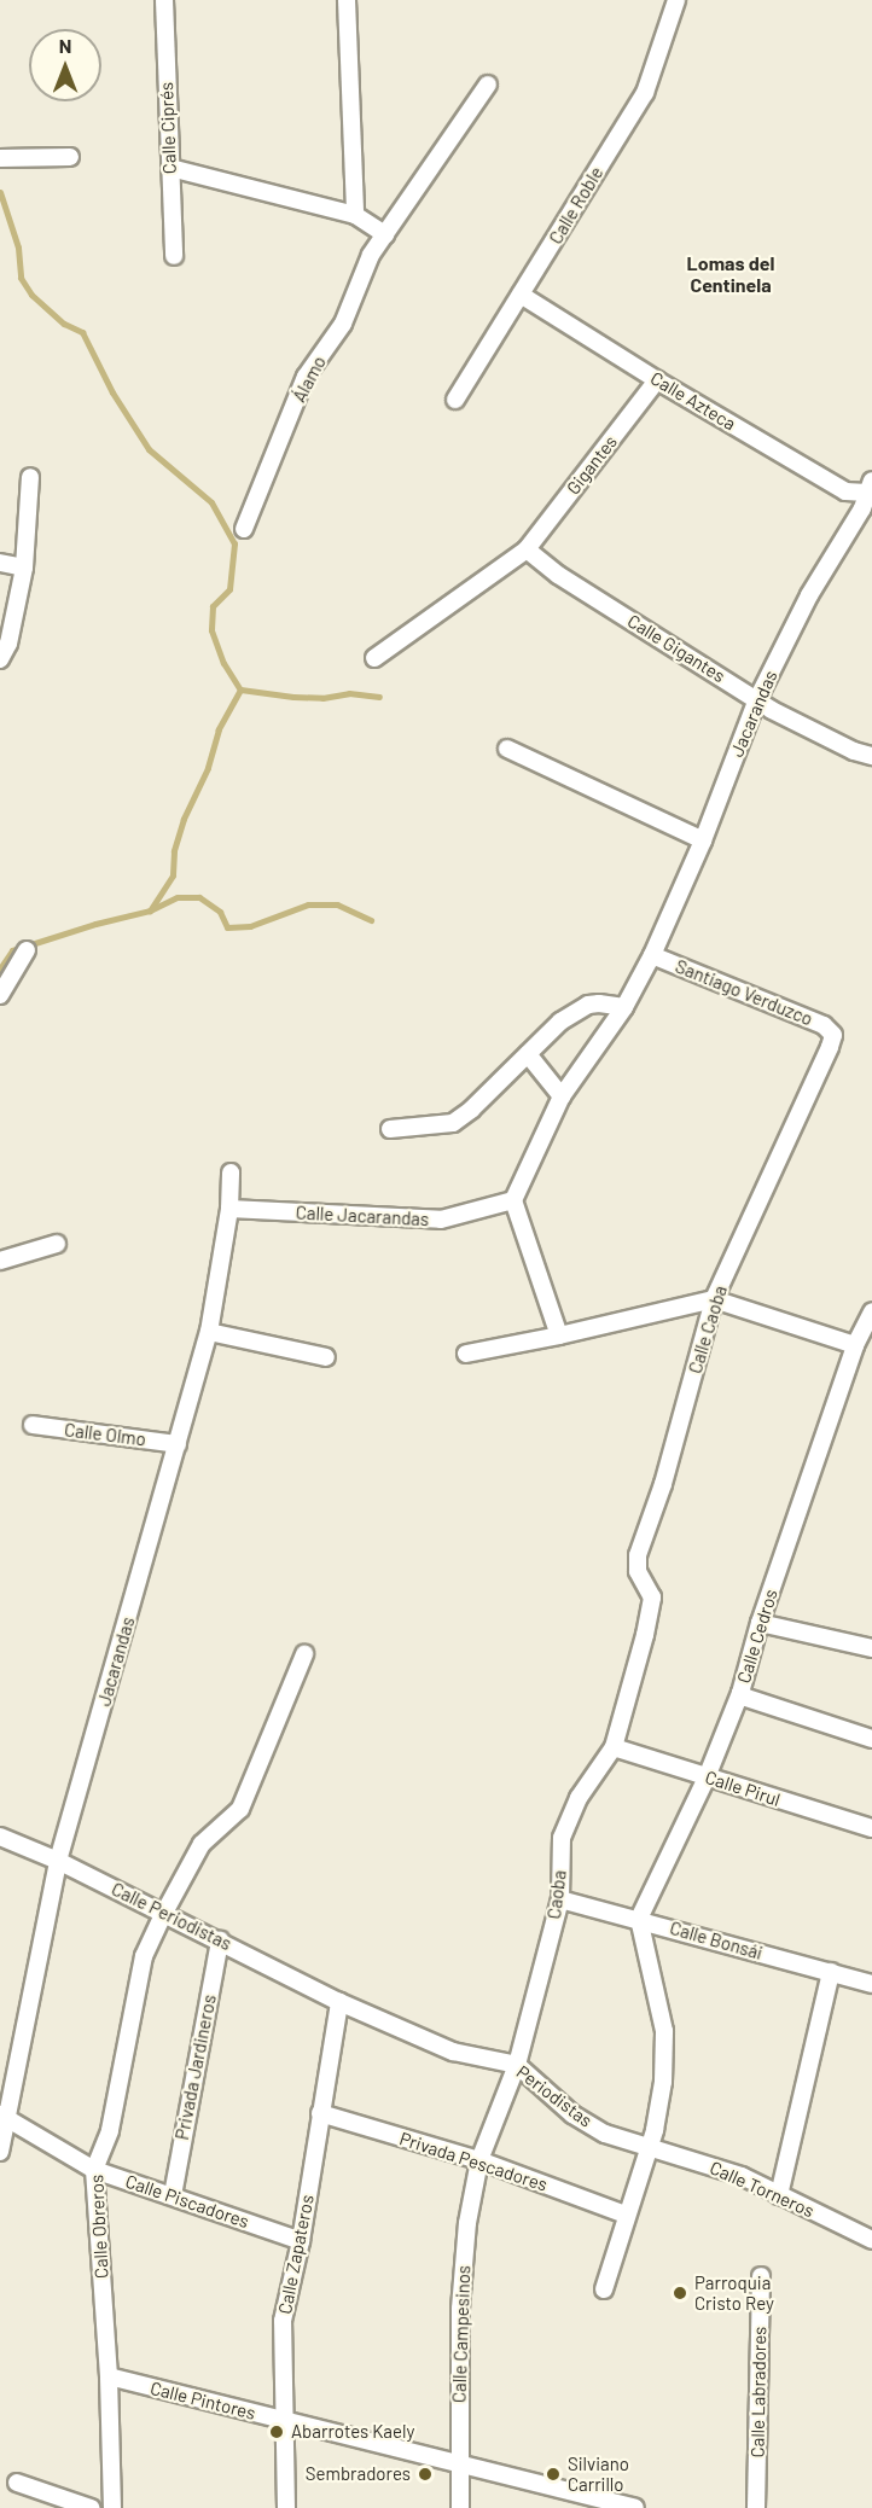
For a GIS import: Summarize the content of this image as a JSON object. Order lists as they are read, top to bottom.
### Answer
{
  "streets": {
    "street": [
      "Calle Ciprés",
      "Calle Roble",
      "Álamo",
      "Calle Azteca",
      "Gigantes",
      "Calle Gigantes",
      "Jacarandas",
      "Santiago Verduzco",
      "Calle Jacarandas",
      "Calle Caoba",
      "Calle Olmo",
      "Calle Cedros",
      "Calle Pirul",
      "Caoba",
      "Calle Periodistas",
      "Calle Bonsái",
      "Privada Jardineros",
      "Periodistas",
      "Privada Pescadores",
      "Calle Torneros",
      "Calle Piscadores",
      "Calle Obreros",
      "Calle Zapateros",
      "Calle Campesinos",
      "Calle Labradores",
      "Calle Pintores"
    ]
  },
  "crossings": [
    ["Calle Roble", "Calle Azteca"],
    ["Calle Azteca", "Gigantes"],
    ["Calle Azteca", "Jacarandas"],
    ["Gigantes", "Calle Gigantes"],
    ["Calle Gigantes", "Jacarandas"],
    ["Jacarandas", "Santiago Verduzco"],
    ["Jacarandas", "Calle Jacarandas"],
    ["Jacarandas", "Calle Olmo"],
    ["Jacarandas", "Calle Periodistas"],
    ["Jacarandas", "Calle Piscadores"],
    ["Santiago Verduzco", "Calle Caoba"],
    ["Calle Caoba", "Caoba"],
    ["Calle Cedros", "Calle Pirul"],
    ["Calle Cedros", "Calle Bonsái"],
    ["Calle Pirul", "Caoba"],
    ["Caoba", "Calle Bonsái"],
    ["Caoba", "Periodistas"],
    ["Caoba", "Privada Pescadores"],
    ["Caoba", "Calle Campesinos"],
    ["Calle Periodistas", "Privada Jardineros"],
    ["Calle Periodistas", "Periodistas"],
    ["Calle Periodistas", "Calle Obreros"],
    ["Calle Periodistas", "Calle Zapateros"],
    ["Privada Jardineros", "Calle Piscadores"],
    ["Periodistas", "Calle Torneros"],
    ["Periodistas", "Calle Zapateros"],
    ["Privada Pescadores", "Calle Zapateros"],
    ["Privada Pescadores", "Calle Campesinos"],
    ["Calle Piscadores", "Calle Obreros"],
    ["Calle Piscadores", "Calle Zapateros"],
    ["Calle Obreros", "Calle Pintores"],
    ["Calle Zapateros", "Calle Pintores"],
    ["Calle Campesinos", "Calle Pintores"]
  ],
  "districts": ["Lomas del Centinela"],
  "places": [
    "Parroquia Cristo Rey",
    "Abarrotes Kaely",
    "Sembradores",
    "Silviano Carrillo"
  ],
  "north": "top"
}
